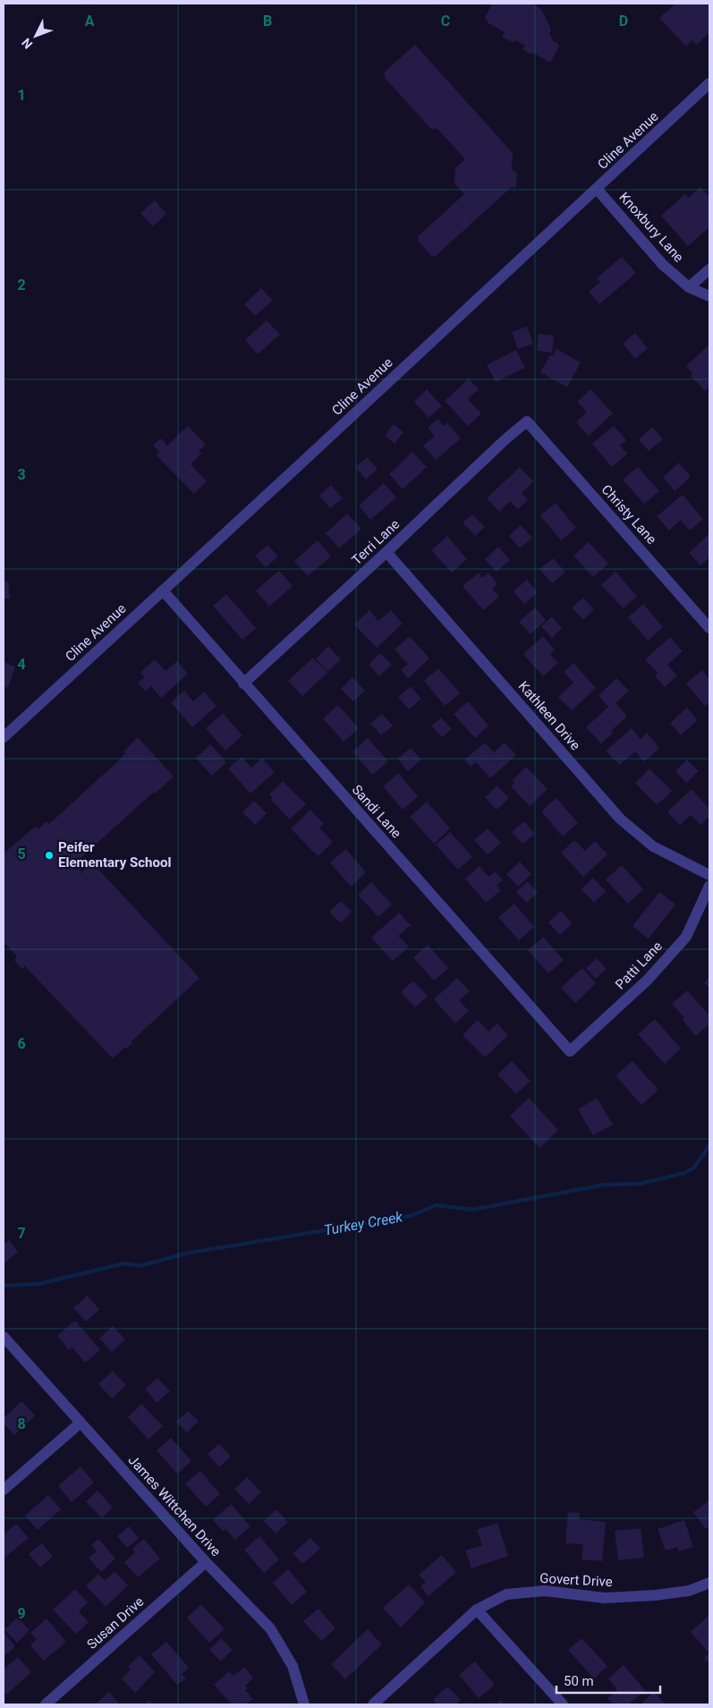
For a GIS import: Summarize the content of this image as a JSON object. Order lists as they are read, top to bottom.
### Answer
{
  "streets": {
    "street": [
      "Cline Avenue",
      "Knoxbury Lane",
      "Christy Lane",
      "Terri Lane",
      "Kathleen Drive",
      "Sandi Lane",
      "Patti Lane",
      "James Wittchen Drive",
      "Govert Drive",
      "Susan Drive"
    ]
  },
  "crossings": [
    ["Cline Avenue", "Knoxbury Lane"],
    ["Cline Avenue", "Sandi Lane"],
    ["Christy Lane", "Terri Lane"],
    ["Terri Lane", "Kathleen Drive"],
    ["Terri Lane", "Sandi Lane"],
    ["Sandi Lane", "Patti Lane"],
    ["James Wittchen Drive", "Susan Drive"]
  ],
  "water": ["Turkey Creek"],
  "places": ["Peifer Elementary School"],
  "scale_bar": "50 m",
  "north": "bottom left",
  "grid": {
    "columns": [
      "A",
      "B",
      "C",
      "D"
    ],
    "rows": [
      "1",
      "2",
      "3",
      "4",
      "5",
      "6",
      "7",
      "8",
      "9"
    ]
  }
}
